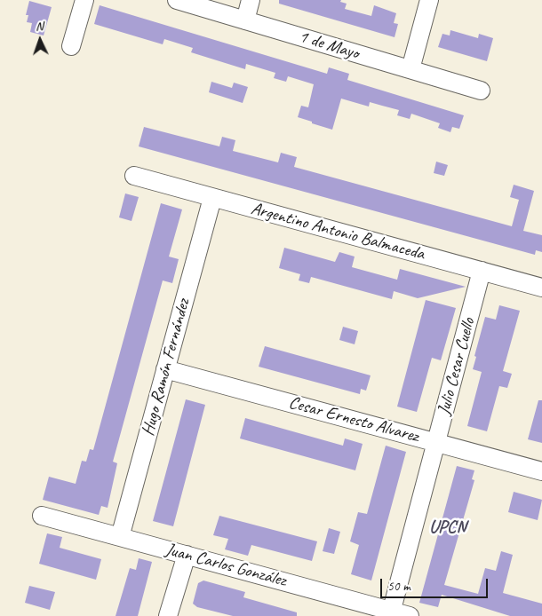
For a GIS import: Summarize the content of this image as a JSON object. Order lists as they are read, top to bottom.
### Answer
{
  "streets": {
    "street": [
      "1 de Mayo",
      "Argentino Antonio Balmaceda",
      "Julio Cesar Cuello",
      "Hugo Ramón Fernández",
      "Cesar Ernesto Alvarez",
      "Juan Carlos González"
    ]
  },
  "crossings": [
    ["Argentino Antonio Balmaceda", "Julio Cesar Cuello"],
    ["Argentino Antonio Balmaceda", "Hugo Ramón Fernández"],
    ["Julio Cesar Cuello", "Cesar Ernesto Alvarez"],
    ["Julio Cesar Cuello", "Juan Carlos González"],
    ["Hugo Ramón Fernández", "Cesar Ernesto Alvarez"],
    ["Hugo Ramón Fernández", "Juan Carlos González"]
  ],
  "districts": ["UPCN"],
  "scale_bar": "50 m",
  "north": "top"
}
